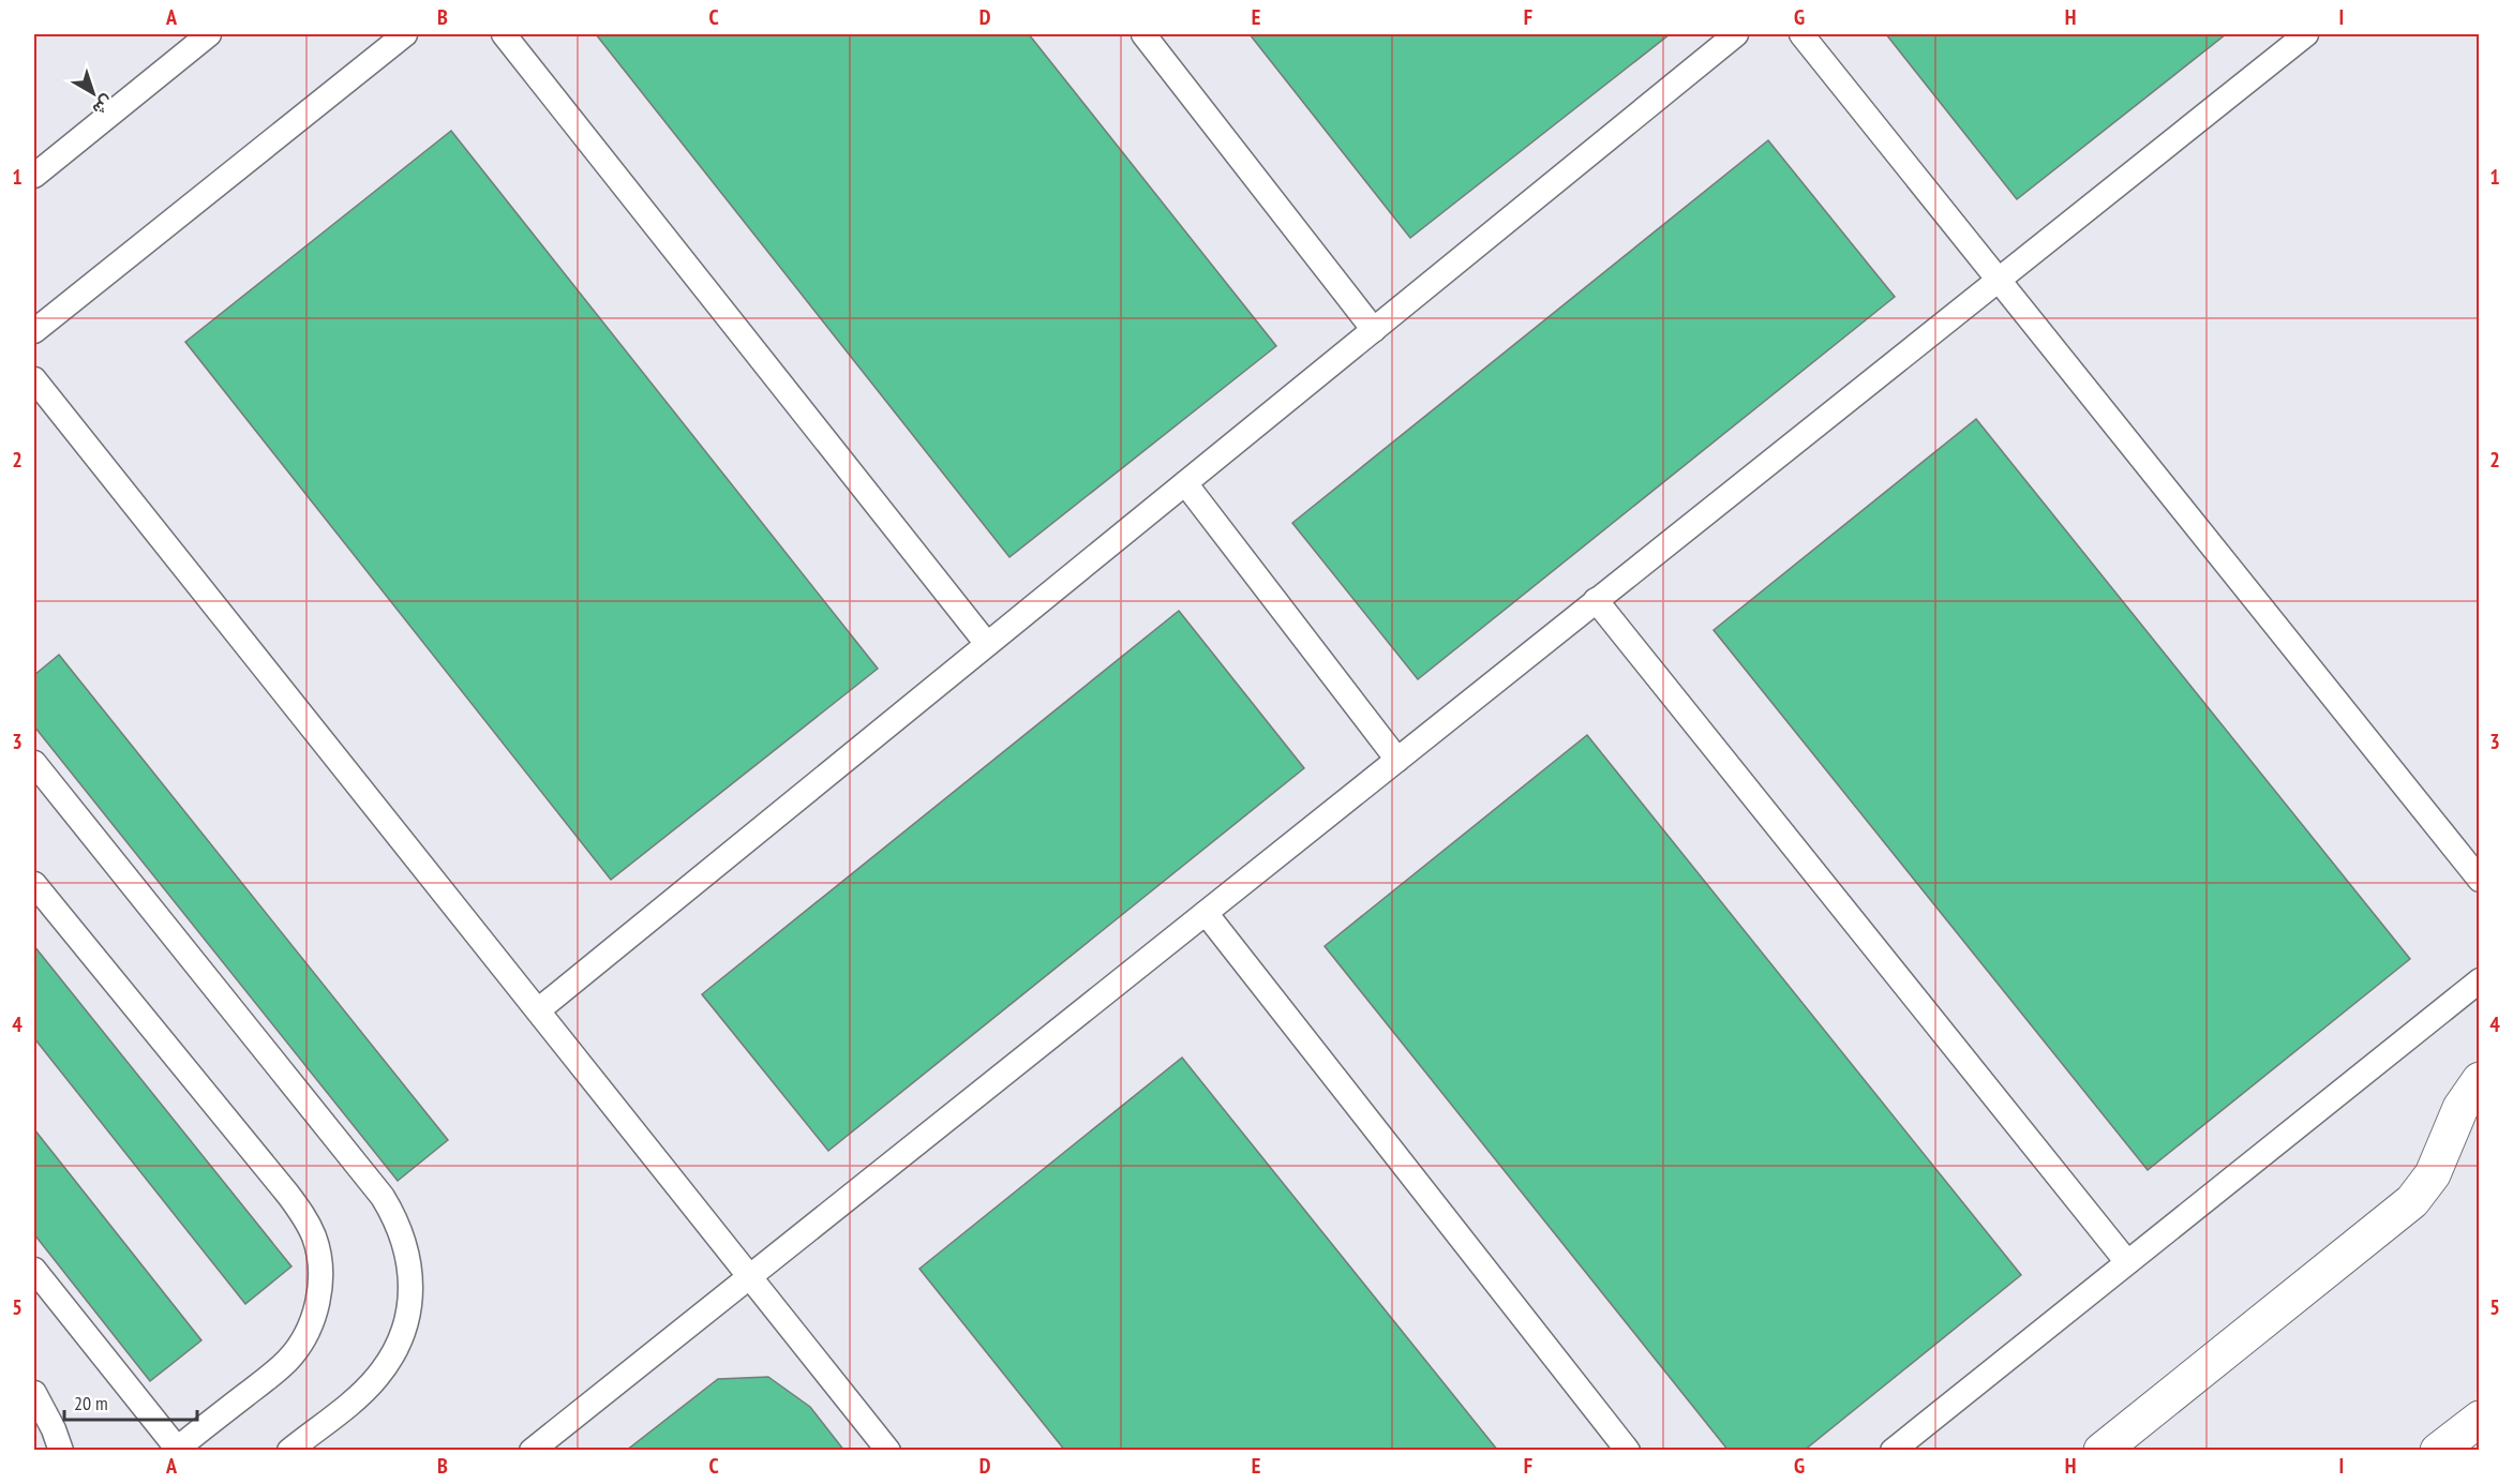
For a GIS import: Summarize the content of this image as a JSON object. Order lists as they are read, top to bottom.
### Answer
{
  "scale_bar": "20 m",
  "north": "bottom right",
  "grid": {
    "columns": [
      "A",
      "B",
      "C",
      "D",
      "E",
      "F",
      "G",
      "H",
      "I"
    ],
    "rows": [
      "1",
      "2",
      "3",
      "4",
      "5"
    ]
  }
}
